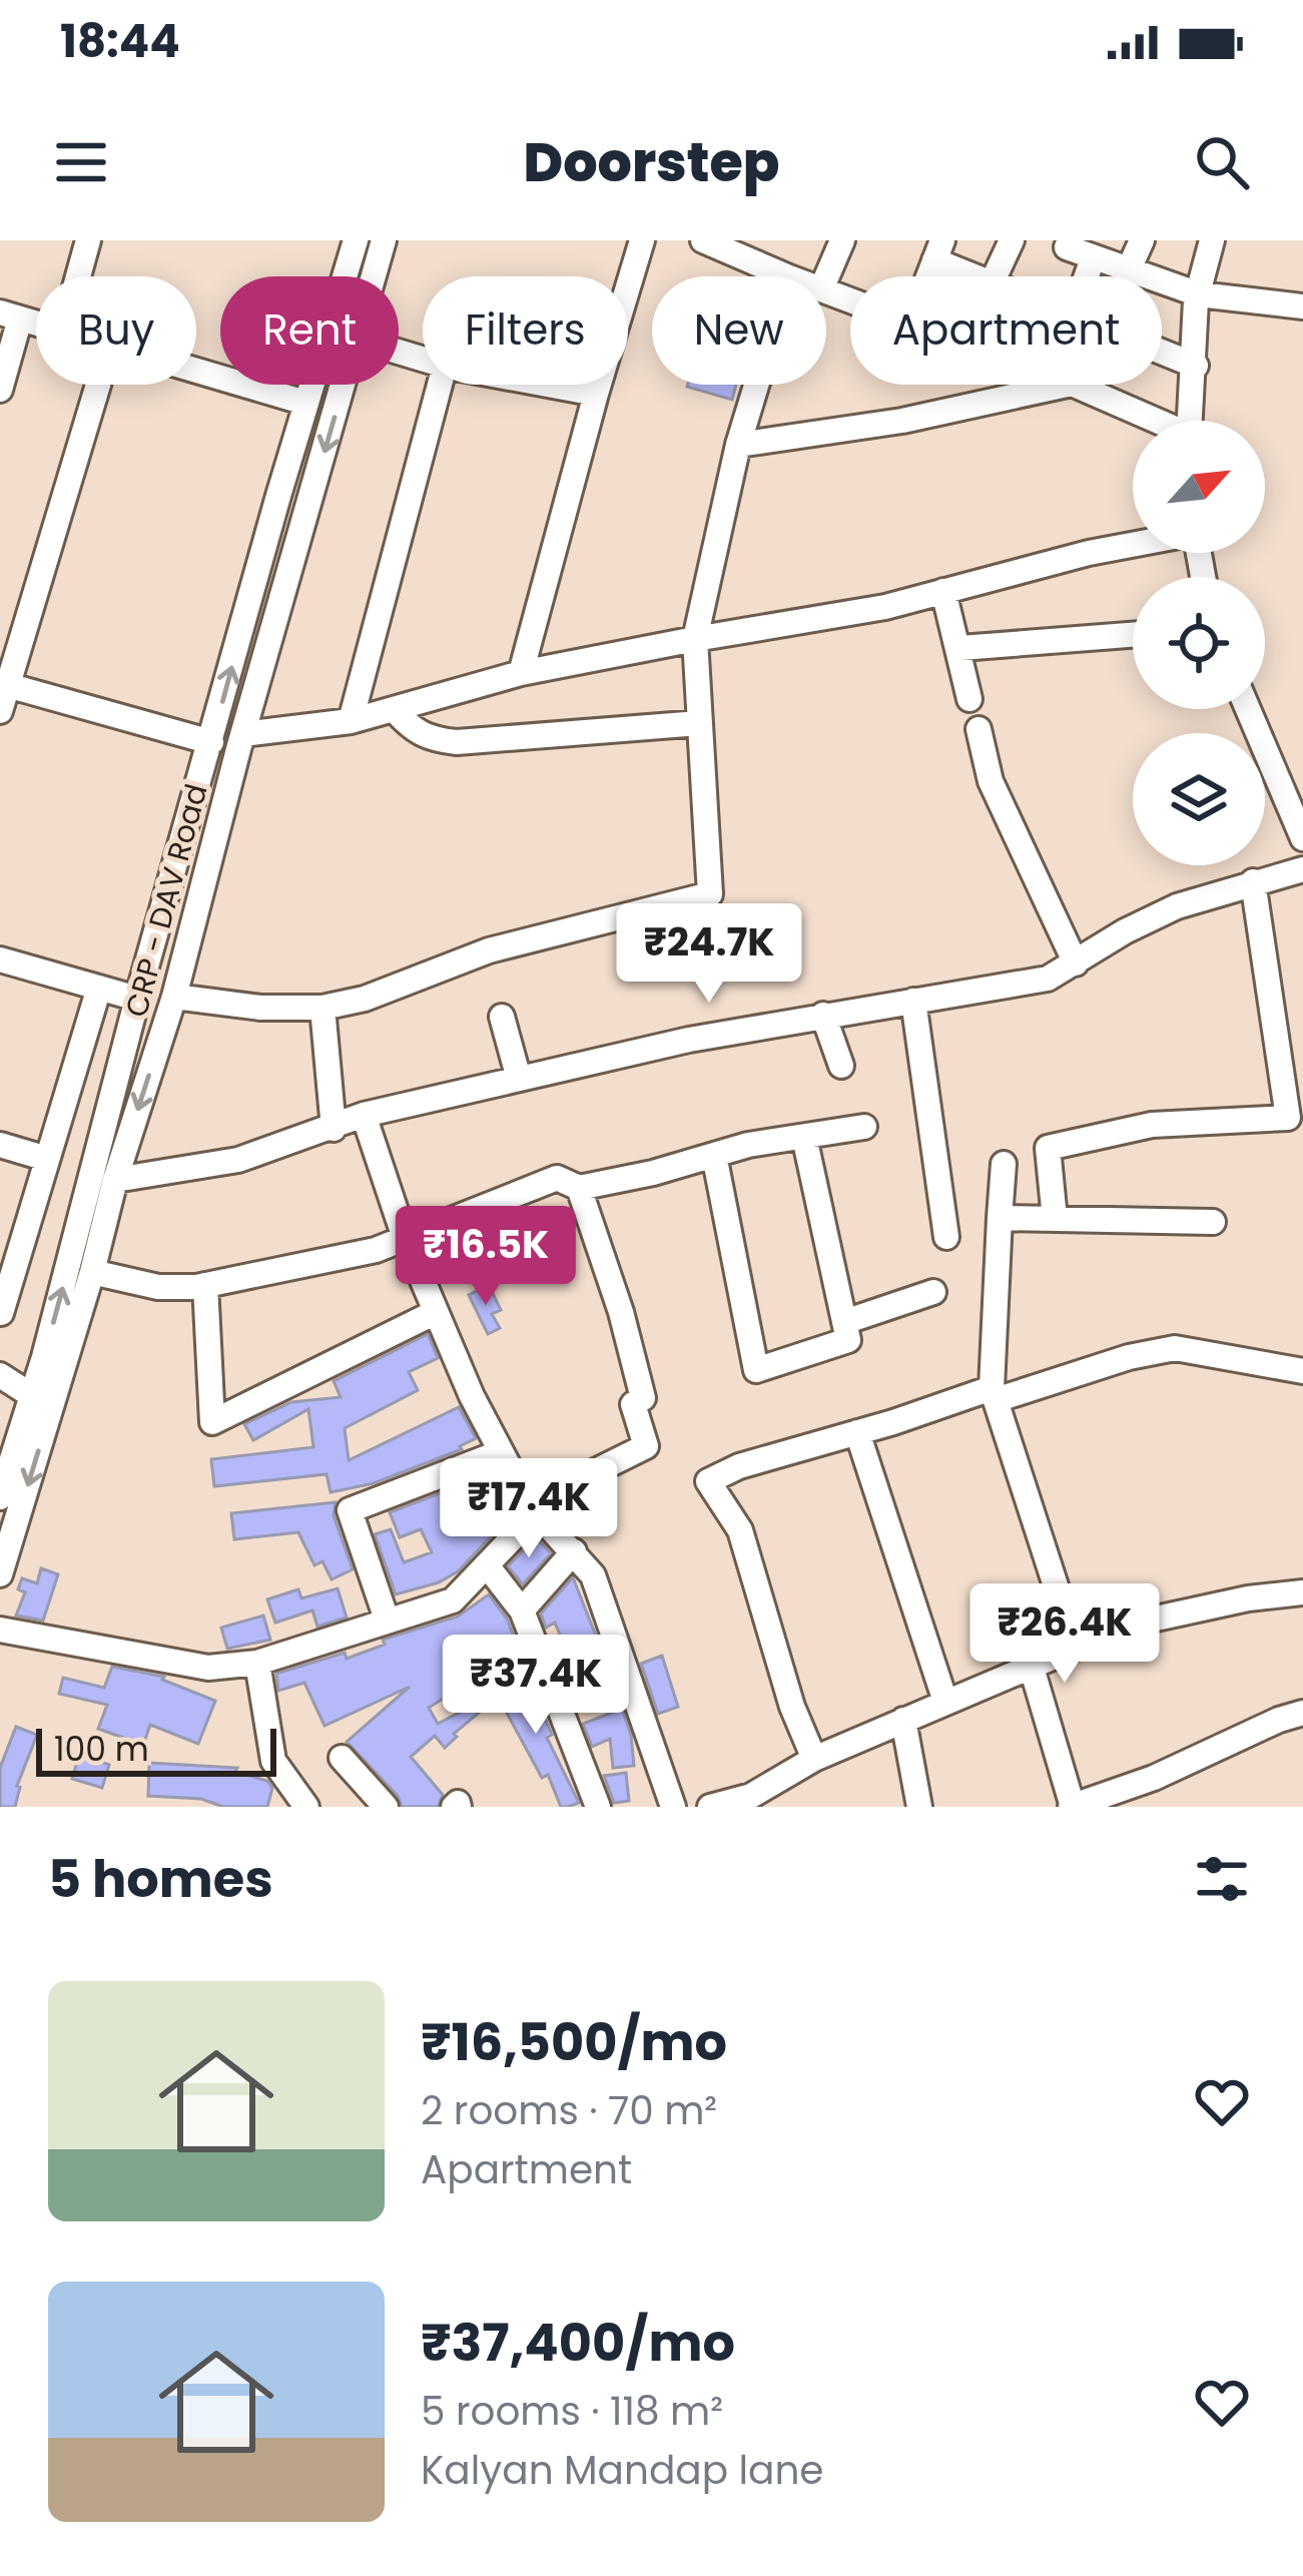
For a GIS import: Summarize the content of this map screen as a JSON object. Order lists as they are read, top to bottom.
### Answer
{
  "streets": {
    "street": ["CRP - DAV Road"]
  },
  "scale_bar": "100 m",
  "north": "top right",
  "page": {
    "status": "18:44",
    "header": "Doorstep",
    "chip": [
      "Buy",
      "Rent",
      "Filters",
      "New",
      "Apartment"
    ],
    "price": [
      "₹24.7K",
      "₹16.5K",
      "₹17.4K",
      "₹26.4K",
      "₹37.4K"
    ],
    "scale": "100 m",
    "heading": "5 homes",
    "list": [
      {
        "name": "₹16,500/mo",
        "note": "2 rooms · 70 m² · Apartment"
      },
      {
        "name": "₹37,400/mo",
        "note": "5 rooms · 118 m² · Kalyan Mandap lane"
      }
    ]
  }
}
